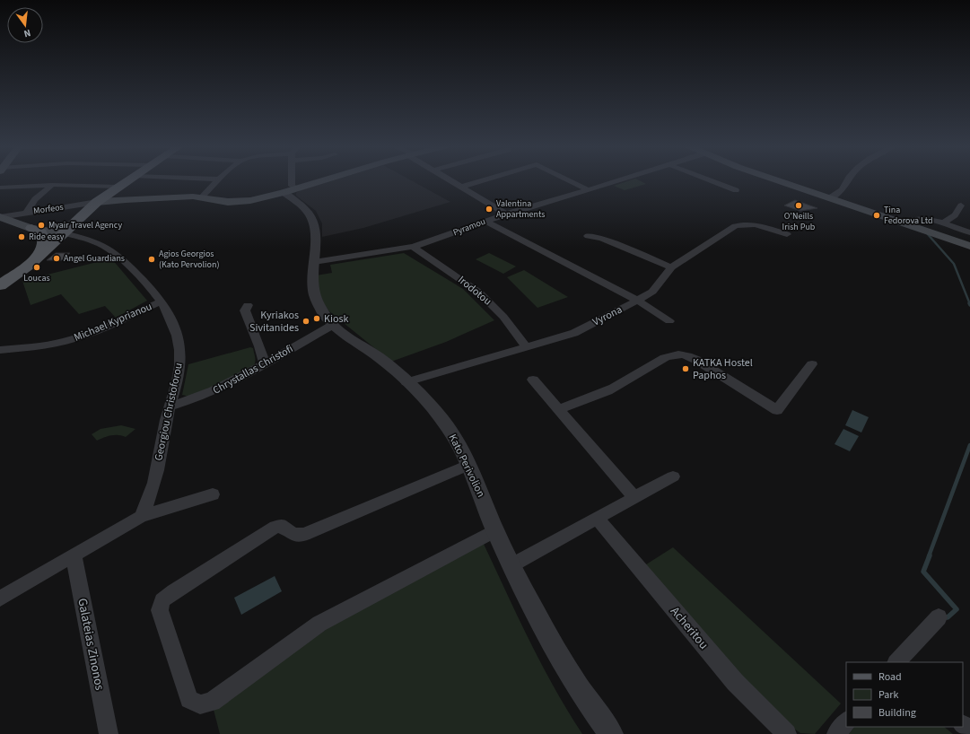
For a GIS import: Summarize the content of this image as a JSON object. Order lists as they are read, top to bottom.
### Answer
{
  "streets": {
    "street": [
      "Morfeos",
      "Pyramou",
      "Irodotou",
      "Vyrona",
      "Michael Kyprianou",
      "Chrystallas Christofi",
      "Georgiou Christoforou",
      "Kato Perivolion",
      "Acheritou",
      "Galateias Zinonos"
    ]
  },
  "crossings": [
    ["Pyramou", "Irodotou"],
    ["Pyramou", "Kato Perivolion"],
    ["Irodotou", "Vyrona"],
    ["Vyrona", "Kato Perivolion"],
    ["Michael Kyprianou", "Georgiou Christoforou"],
    ["Chrystallas Christofi", "Georgiou Christoforou"],
    ["Chrystallas Christofi", "Kato Perivolion"]
  ],
  "places": [
    "O'Neills Irish Pub",
    "Valentina Appartments",
    "Tina Fedorova Ltd",
    "Myair Travel Agency",
    "Ride easy",
    "Angel Guardians",
    "Agios Georgios (Kato Pervolion)",
    "Loucas",
    "Kiosk",
    "Kyriakos Sivitanides",
    "KATKA Hostel Paphos"
  ],
  "legend": ["Road", "Park", "Building"],
  "north": "bottom"
}
